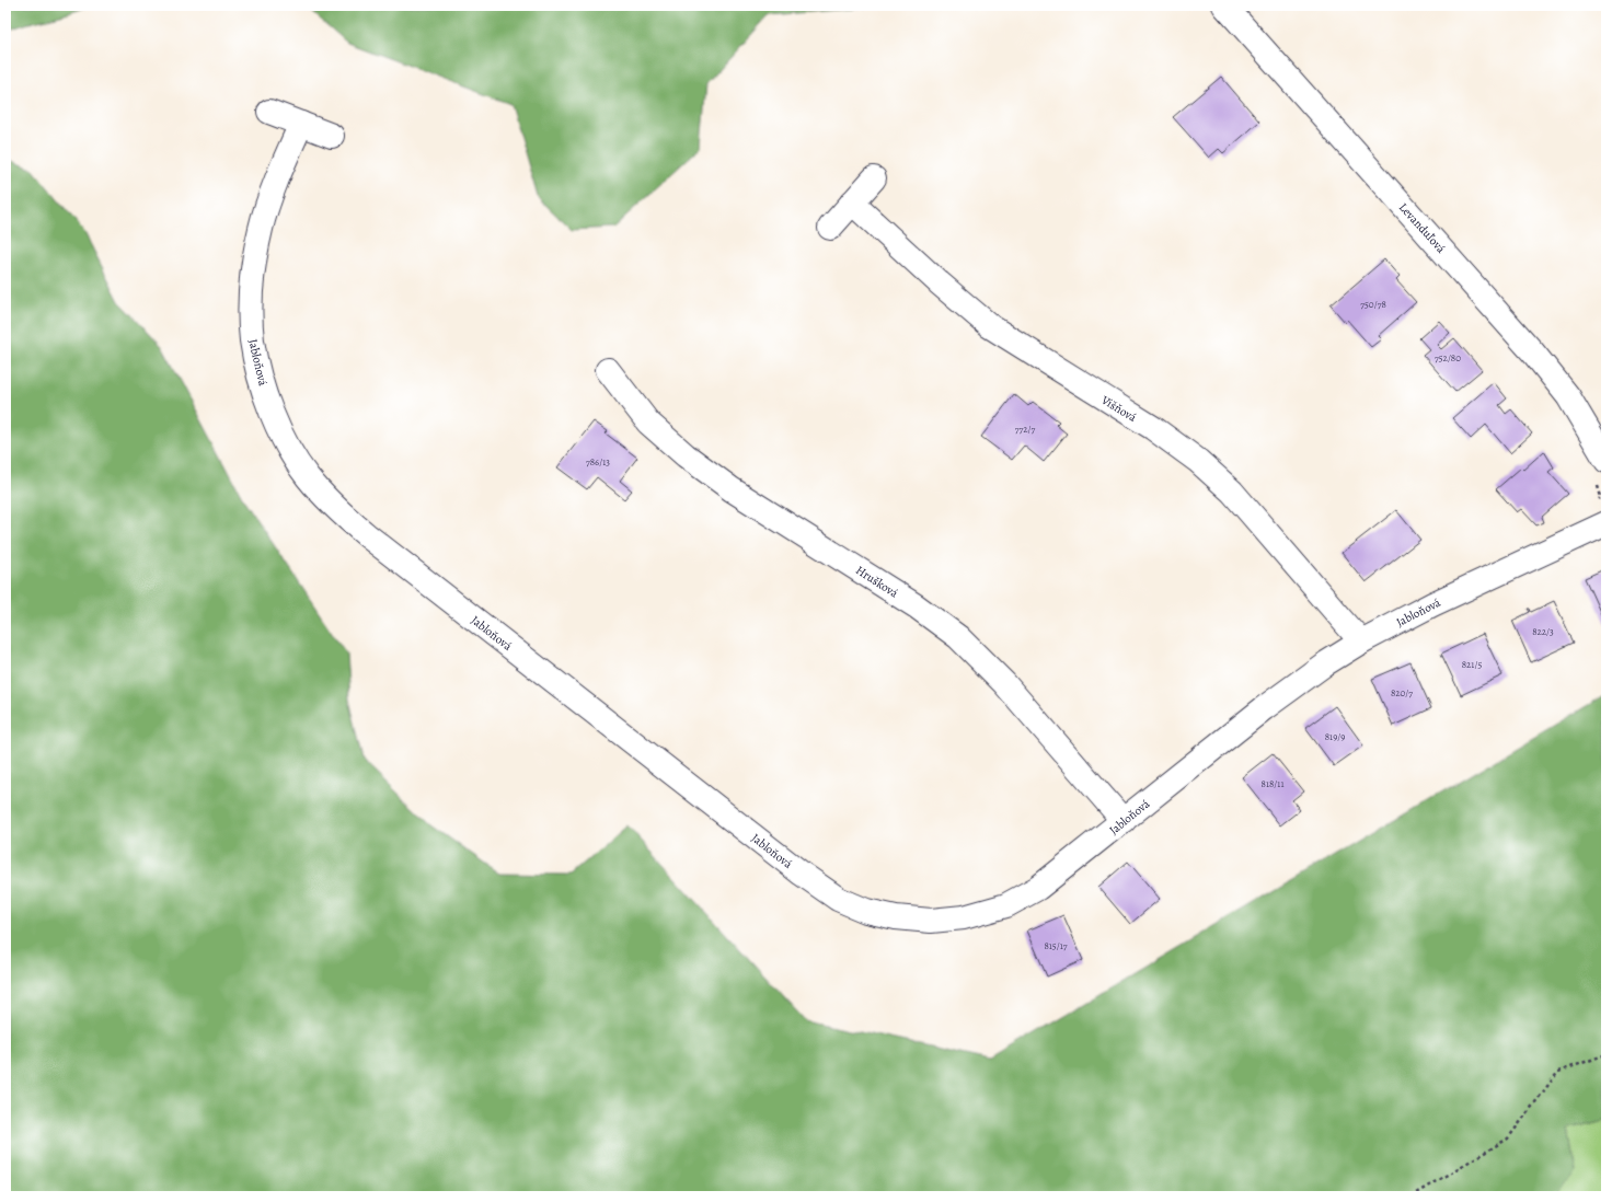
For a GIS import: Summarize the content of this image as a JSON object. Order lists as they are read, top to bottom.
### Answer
{
  "streets": {
    "street": [
      "Levanduľová",
      "Jabloňová",
      "Višňová",
      "Hrušková"
    ]
  },
  "crossings": [
    ["Jabloňová", "Višňová"],
    ["Jabloňová", "Hrušková"]
  ],
  "house_numbers": [
    "750/78",
    "752/80",
    "772/7",
    "786/13",
    "822/3",
    "821/5",
    "820/7",
    "819/9",
    "818/11",
    "815/17"
  ]
}
